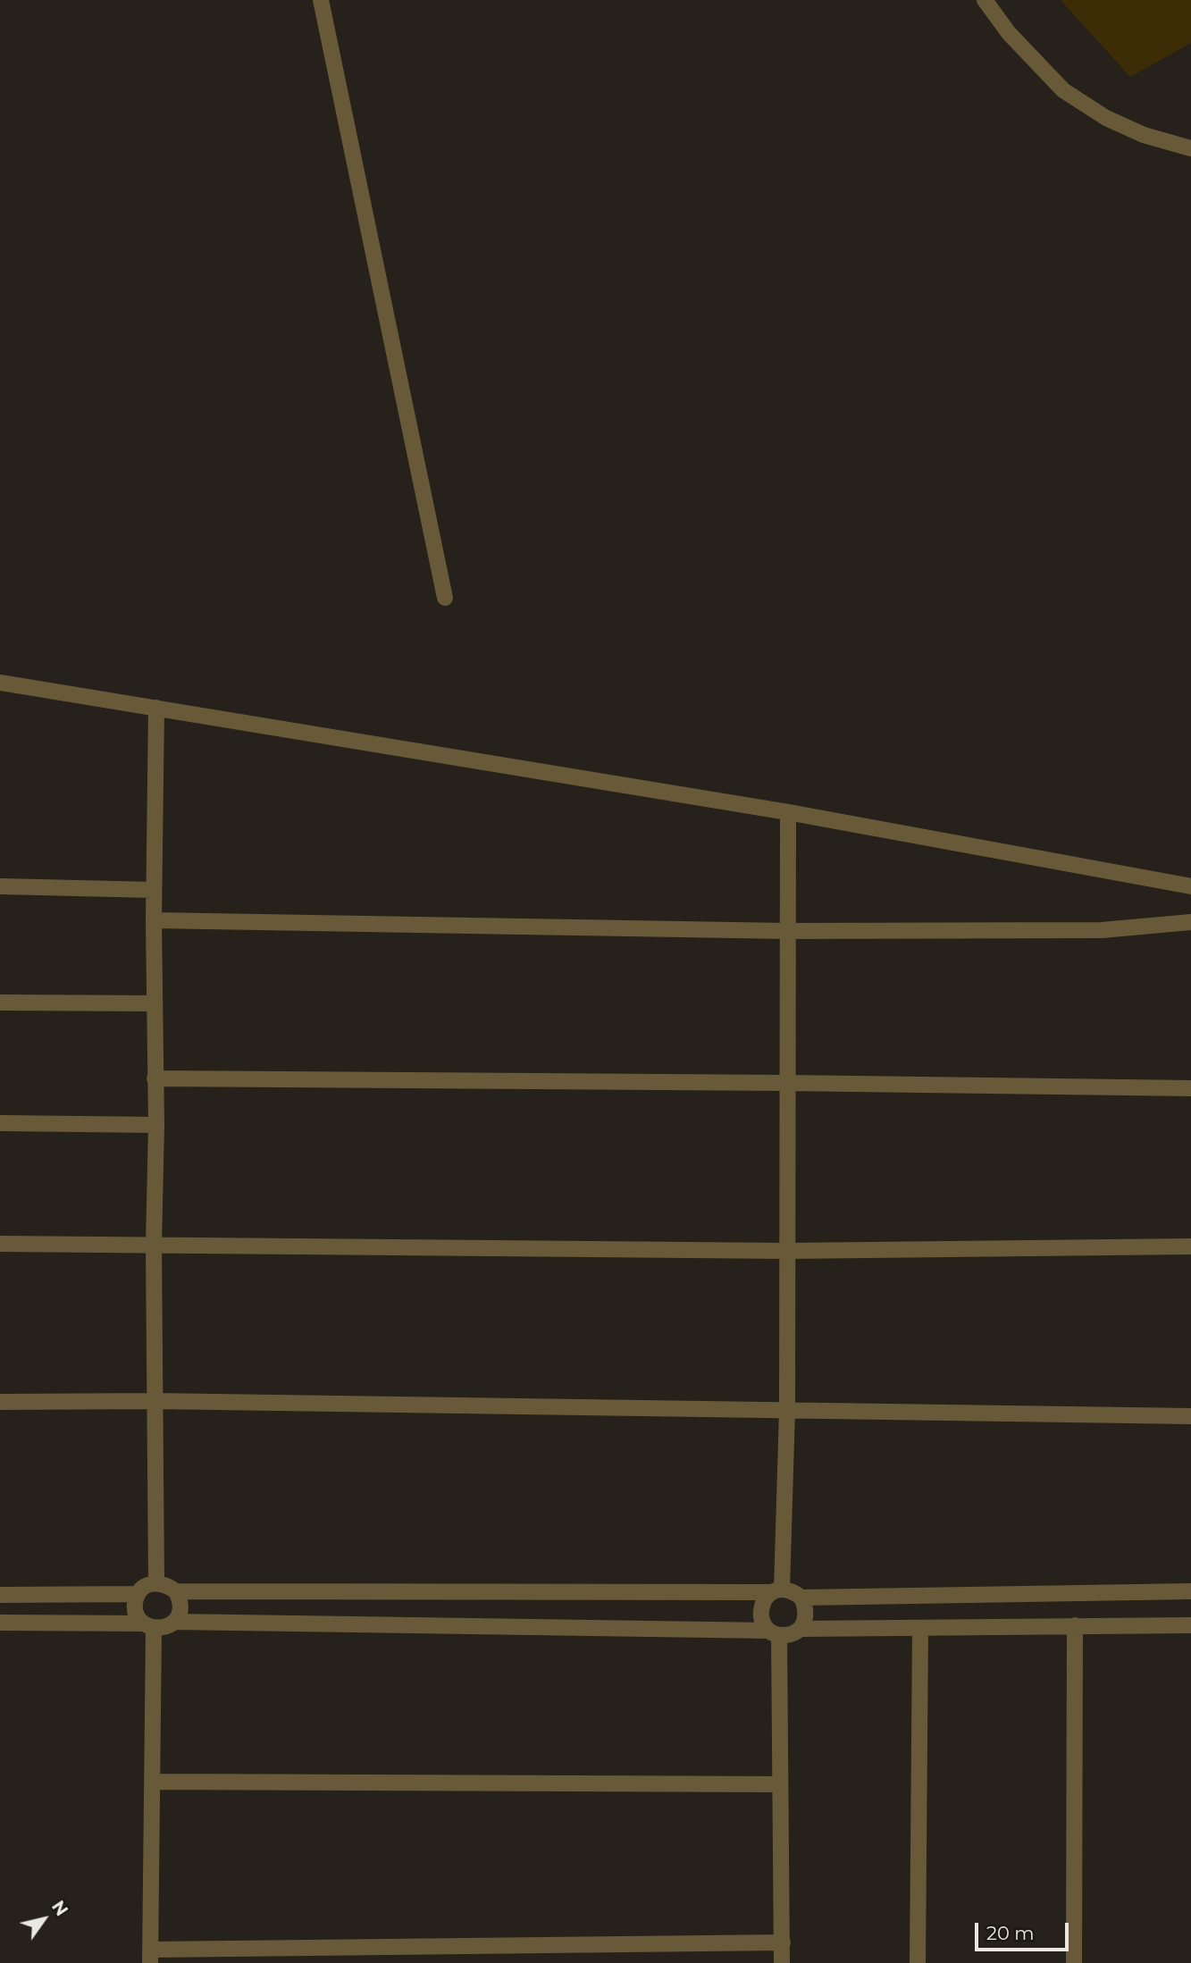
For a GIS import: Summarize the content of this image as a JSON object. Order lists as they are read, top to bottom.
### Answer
{
  "scale_bar": "20 m",
  "north": "top right"
}
